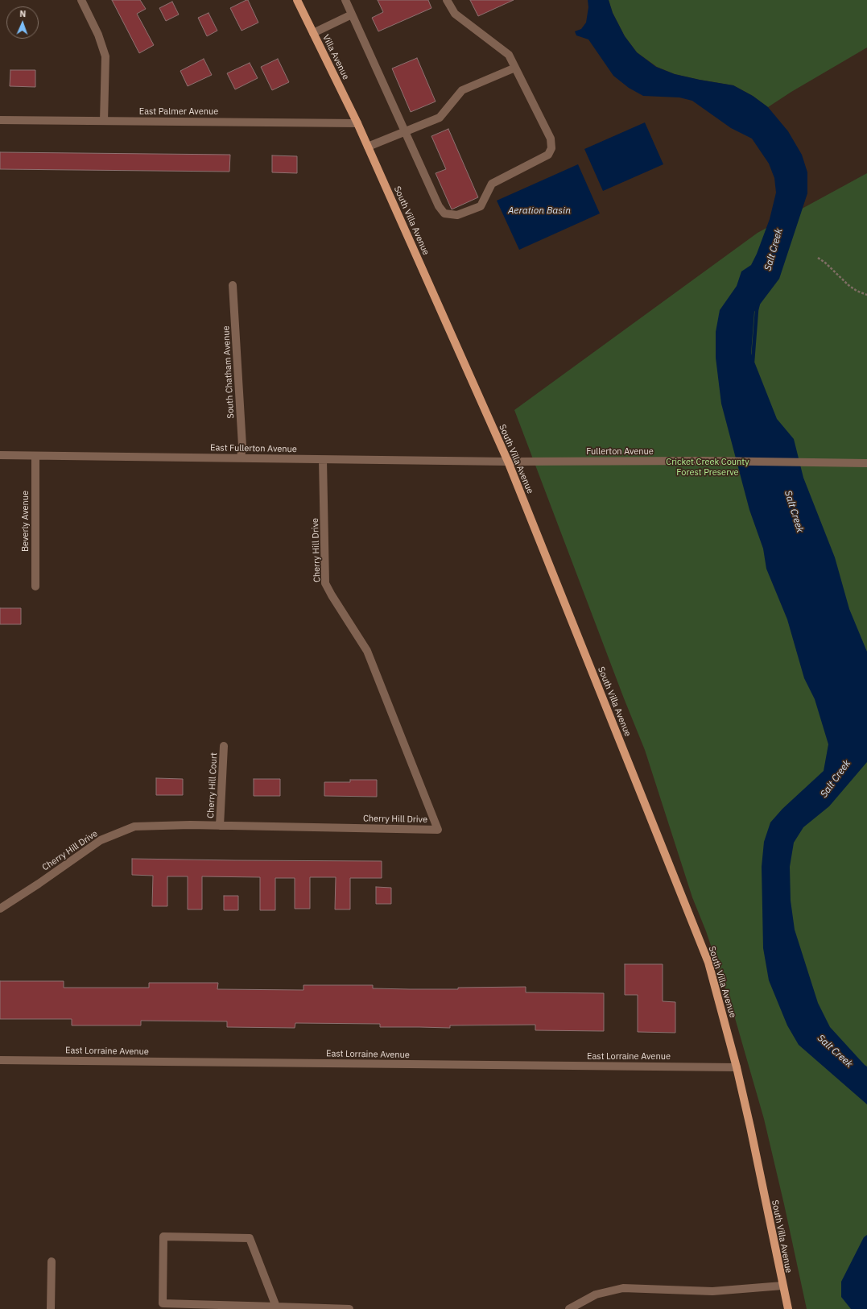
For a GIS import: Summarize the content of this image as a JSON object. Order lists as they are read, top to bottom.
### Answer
{
  "streets": {
    "main road": ["Villa Avenue", "South Villa Avenue"],
    "street": [
      "East Palmer Avenue",
      "South Chatham Avenue",
      "East Fullerton Avenue",
      "Fullerton Avenue",
      "Beverly Avenue",
      "Cherry Hill Drive",
      "Cherry Hill Court",
      "East Lorraine Avenue"
    ]
  },
  "crossings": [
    ["Villa Avenue", "East Palmer Avenue"],
    ["Villa Avenue", "South Villa Avenue"],
    ["East Palmer Avenue", "South Villa Avenue"],
    ["South Villa Avenue", "East Fullerton Avenue"],
    ["South Villa Avenue", "Fullerton Avenue"],
    ["South Villa Avenue", "East Lorraine Avenue"],
    ["South Chatham Avenue", "East Fullerton Avenue"],
    ["East Fullerton Avenue", "Fullerton Avenue"],
    ["East Fullerton Avenue", "Beverly Avenue"],
    ["East Fullerton Avenue", "Cherry Hill Drive"],
    ["Cherry Hill Drive", "Cherry Hill Court"]
  ],
  "water": ["Aeration Basin", "Salt Creek"],
  "parks": ["Cricket Creek County Forest Preserve"],
  "north": "top"
}
